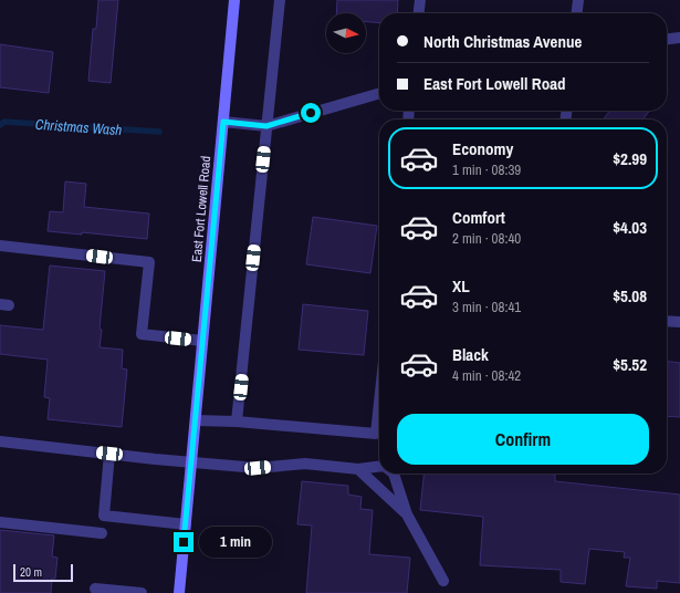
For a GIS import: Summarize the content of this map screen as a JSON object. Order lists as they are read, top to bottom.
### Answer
{
  "streets": {
    "main road": ["East Fort Lowell Road"]
  },
  "water": ["Christmas Wash"],
  "scale_bar": "20 m",
  "north": "right",
  "page": {
    "banner": ["North Christmas Avenue", "East Fort Lowell Road"],
    "list": [
      {
        "name": "Economy",
        "note": "1 min · 08:39",
        "value": "$2.99"
      },
      {
        "name": "Comfort",
        "note": "2 min · 08:40",
        "value": "$4.03"
      },
      {
        "name": "XL",
        "note": "3 min · 08:41",
        "value": "$5.08"
      },
      {
        "name": "Black",
        "note": "4 min · 08:42",
        "value": "$5.52"
      }
    ],
    "buttons": "Confirm",
    "bubble": "1 min",
    "scale": "20 m"
  }
}
